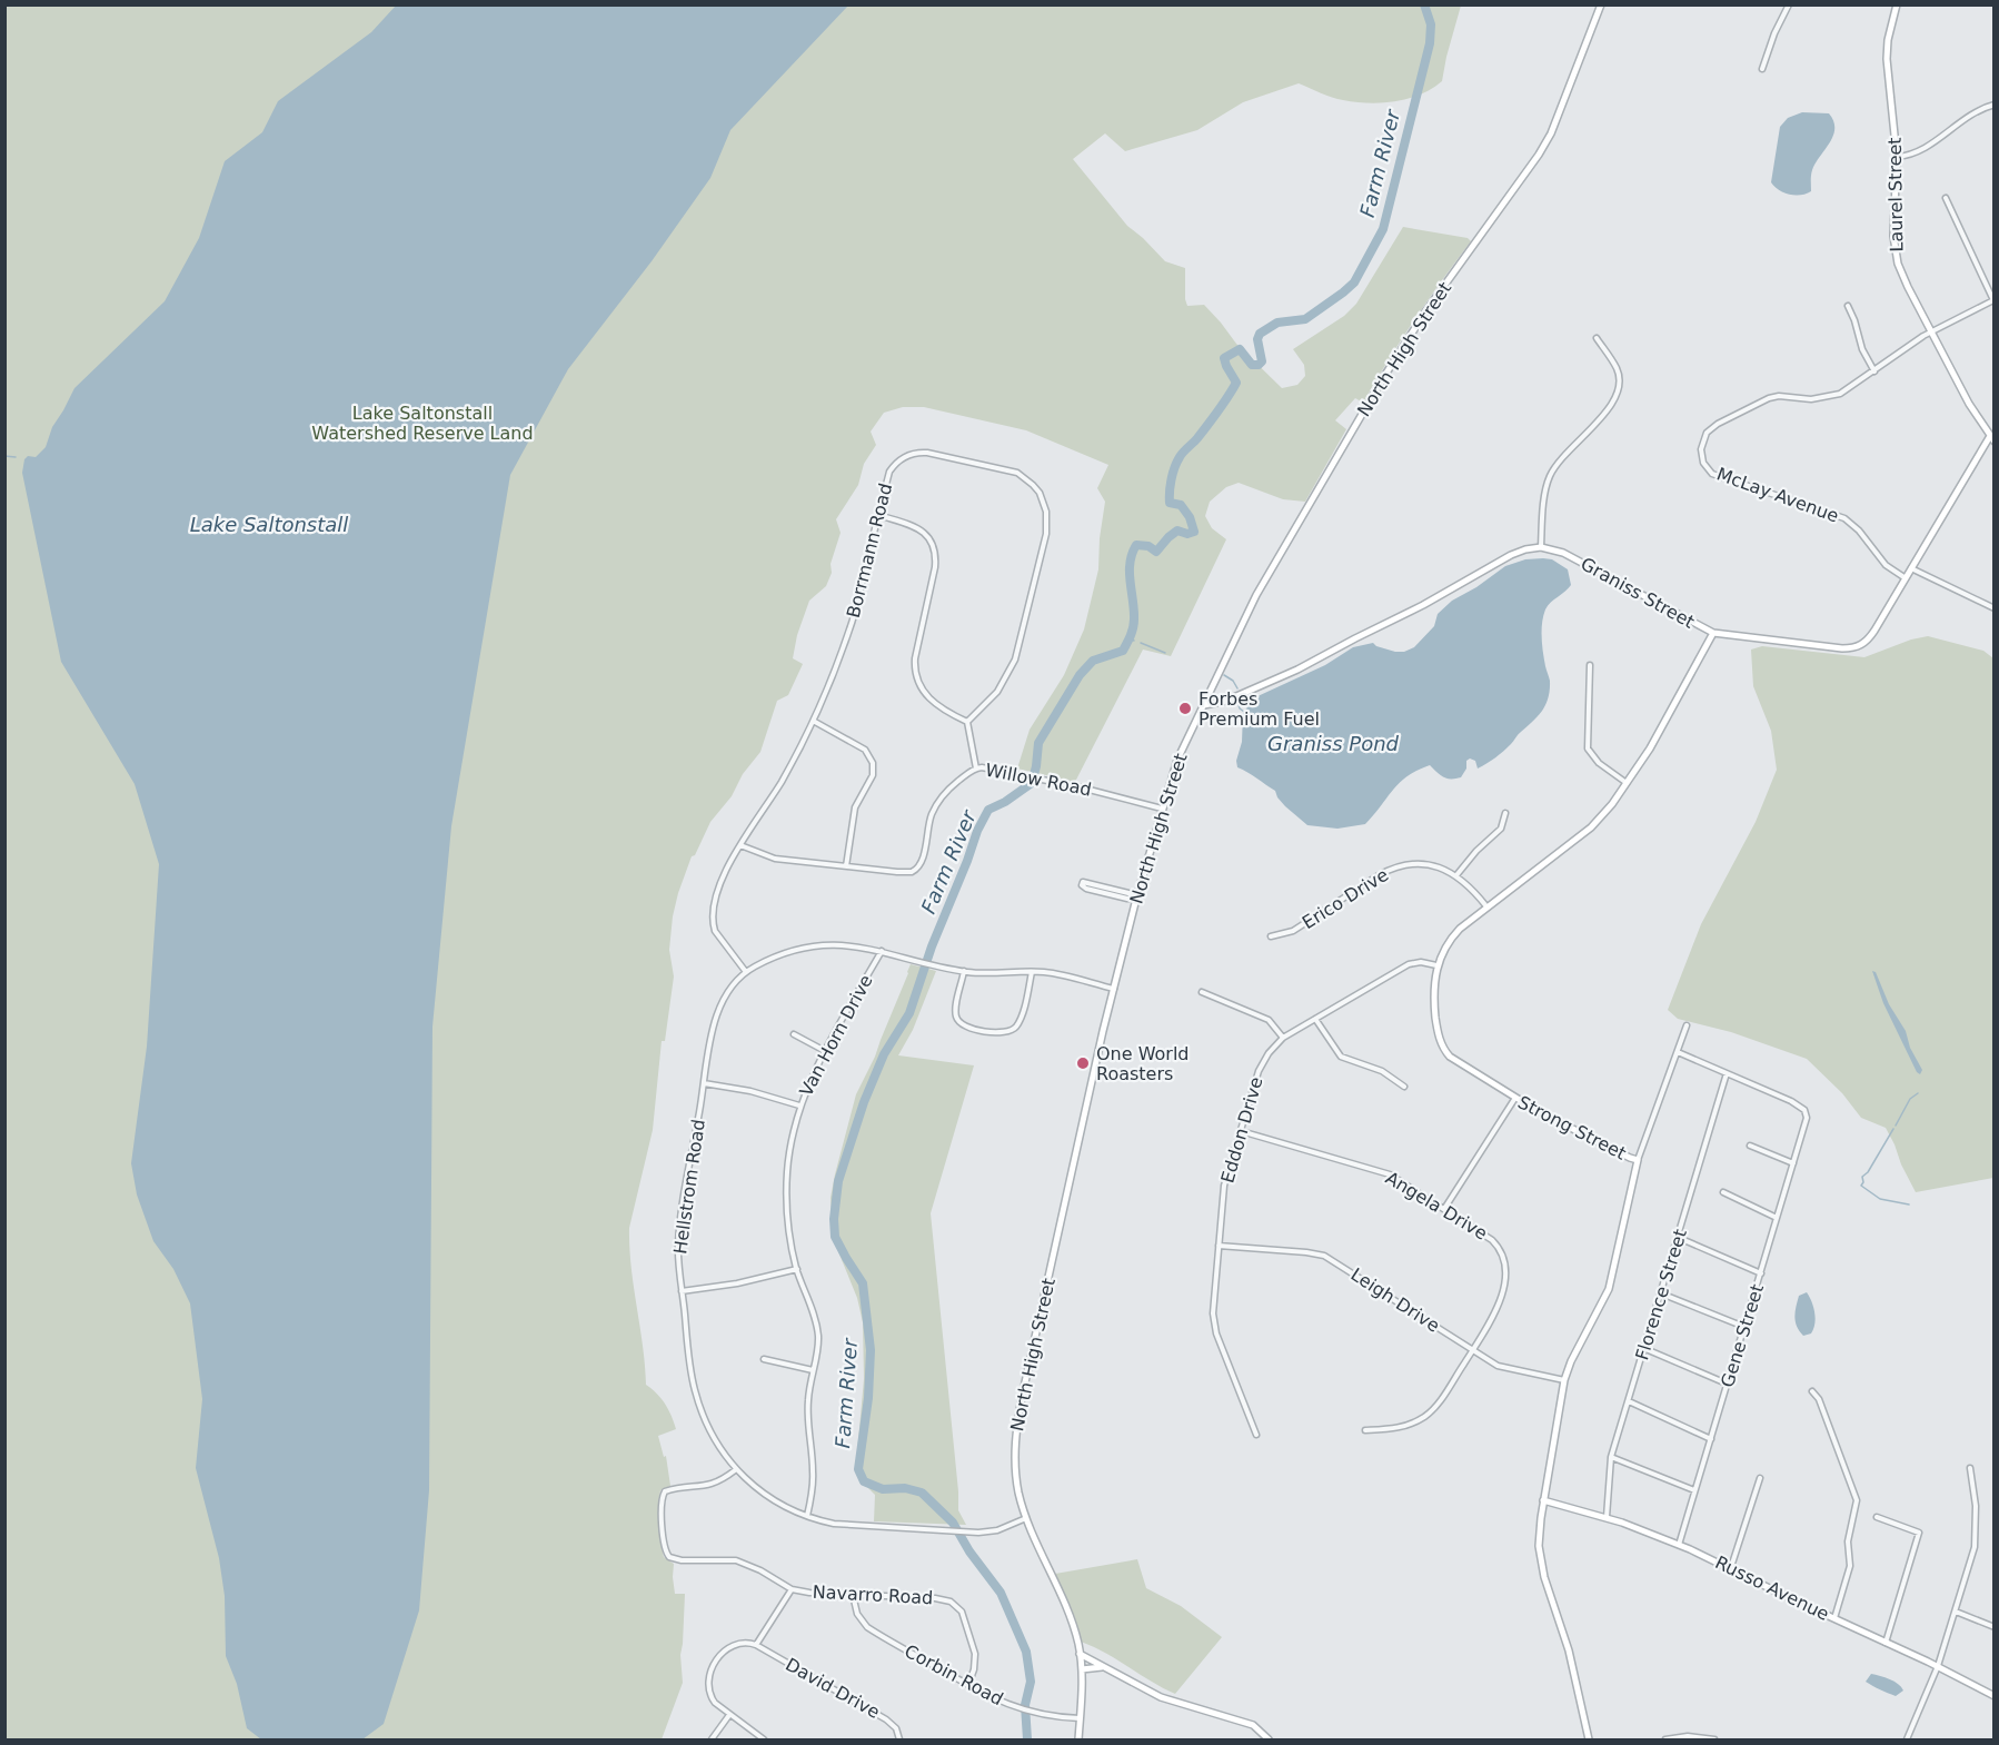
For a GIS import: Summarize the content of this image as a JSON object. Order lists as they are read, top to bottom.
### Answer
{
  "streets": {
    "street": [
      "Laurel Street",
      "North High Street",
      "McLay Avenue",
      "Borrmann Road",
      "Graniss Street",
      "Willow Road",
      "Erico Drive",
      "Van Horn Drive",
      "Strong Street",
      "Eddon Drive",
      "Hellstrom Road",
      "Angela Drive",
      "Florence Street",
      "Leigh Drive",
      "Gene Street",
      "Russo Avenue",
      "Navarro Road",
      "Corbin Road",
      "David Drive"
    ]
  },
  "crossings": [
    ["Laurel Street", "McLay Avenue"],
    ["Laurel Street", "Graniss Street"],
    ["North High Street", "Willow Road"],
    ["North High Street", "Hellstrom Road"],
    ["North High Street", "Corbin Road"],
    ["McLay Avenue", "Graniss Street"],
    ["Borrmann Road", "Willow Road"],
    ["Borrmann Road", "Hellstrom Road"],
    ["Graniss Street", "Strong Street"],
    ["Erico Drive", "Strong Street"],
    ["Van Horn Drive", "Hellstrom Road"],
    ["Strong Street", "Eddon Drive"],
    ["Strong Street", "Leigh Drive"],
    ["Strong Street", "Russo Avenue"],
    ["Eddon Drive", "Angela Drive"],
    ["Eddon Drive", "Leigh Drive"],
    ["Hellstrom Road", "Navarro Road"],
    ["Angela Drive", "Leigh Drive"],
    ["Florence Street", "Gene Street"],
    ["Florence Street", "Russo Avenue"],
    ["Gene Street", "Russo Avenue"],
    ["Navarro Road", "Corbin Road"]
  ],
  "water": ["Farm River", "Lake Saltonstall", "Graniss Pond"],
  "parks": ["Lake Saltonstall Watershed Reserve Land"],
  "places": ["Forbes Premium Fuel", "One World Roasters"]
}
